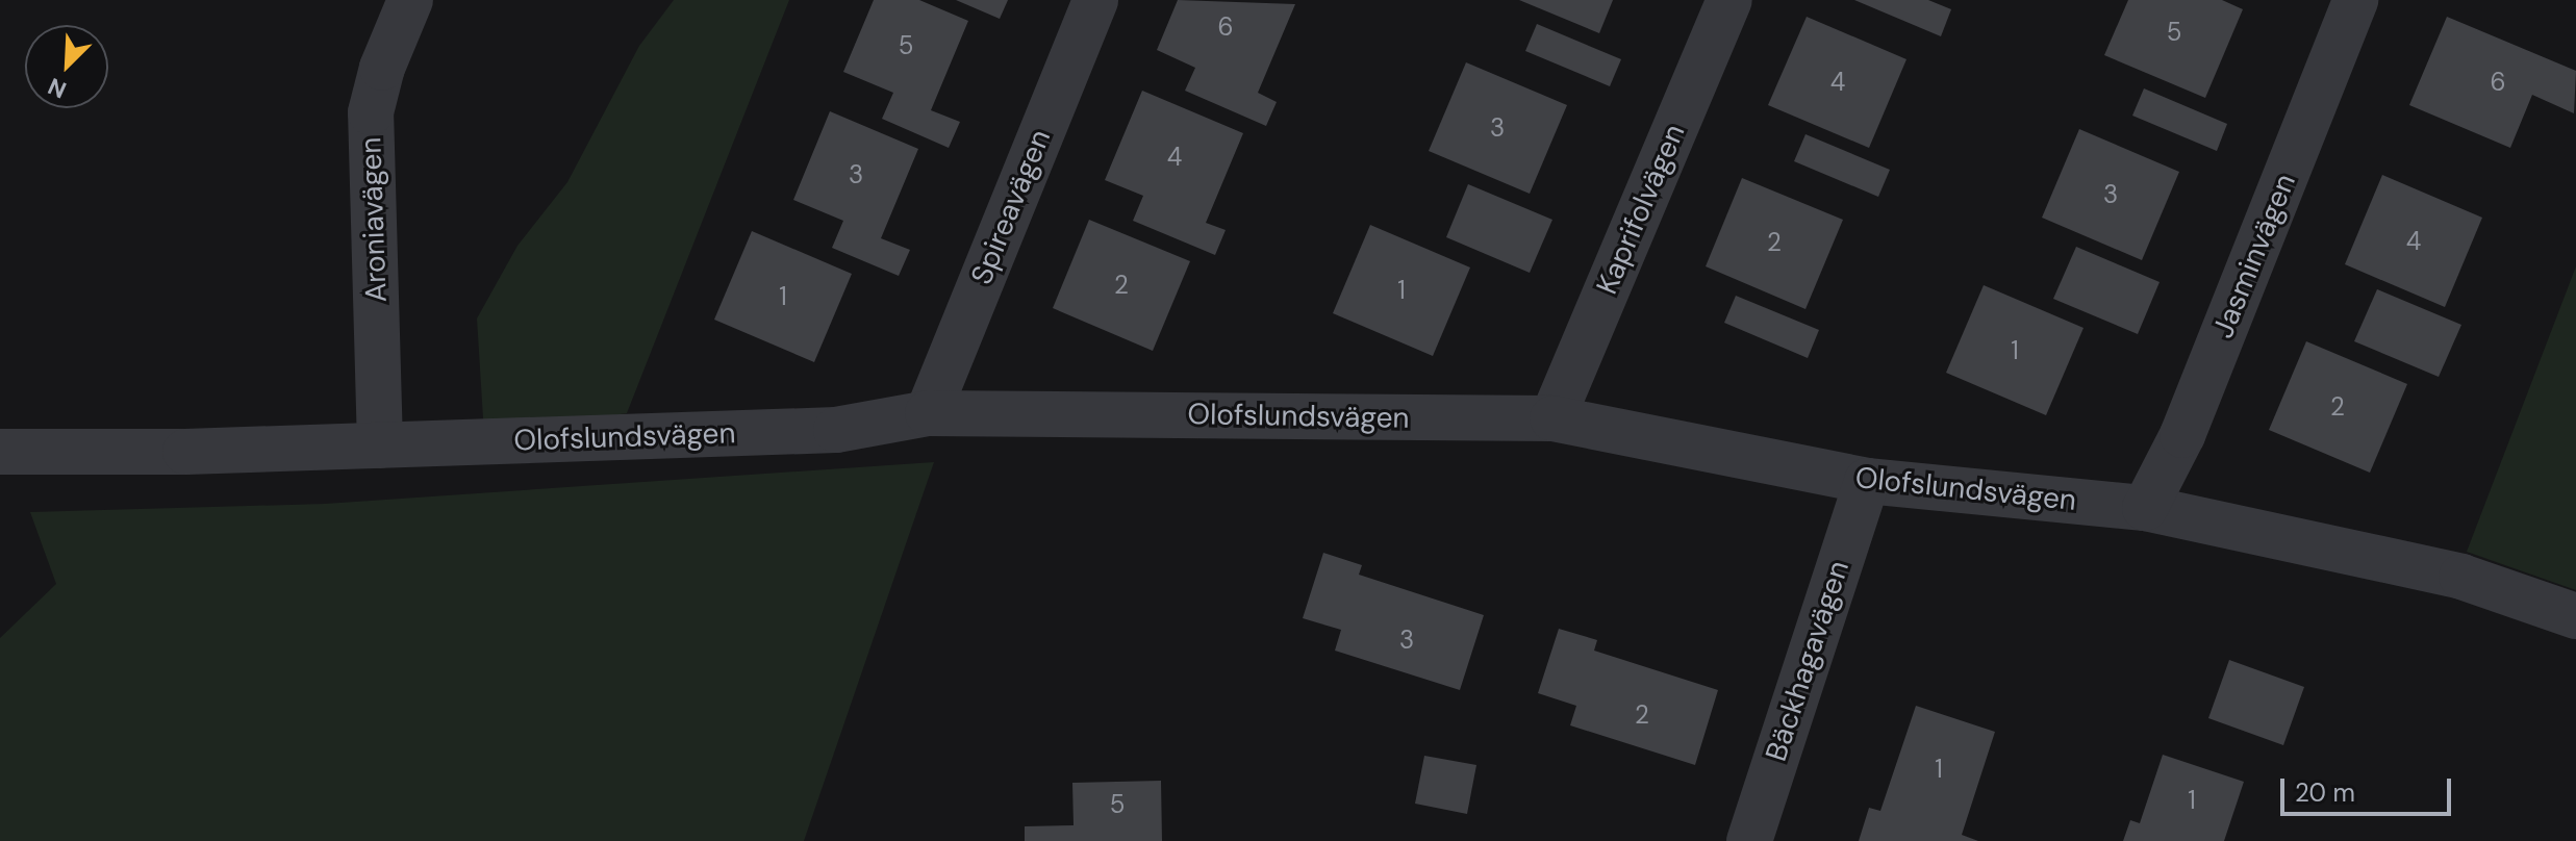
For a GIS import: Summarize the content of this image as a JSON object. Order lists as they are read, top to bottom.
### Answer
{
  "streets": {
    "street": [
      "Spireavägen",
      "Kaprifolvägen",
      "Aroniavägen",
      "Jasminvägen",
      "Olofslundsvägen",
      "Bäckhagavägen"
    ]
  },
  "crossings": [
    ["Spireavägen", "Olofslundsvägen"],
    ["Kaprifolvägen", "Olofslundsvägen"],
    ["Aroniavägen", "Olofslundsvägen"],
    ["Jasminvägen", "Olofslundsvägen"],
    ["Olofslundsvägen", "Bäckhagavägen"]
  ],
  "house_numbers": [
    "6",
    "5",
    "5",
    "4",
    "6",
    "3",
    "4",
    "3",
    "3",
    "4",
    "2",
    "2",
    "1",
    "1",
    "1",
    "2",
    "3",
    "2",
    "1",
    "1",
    "5"
  ],
  "scale_bar": "20 m",
  "north": "bottom left"
}
